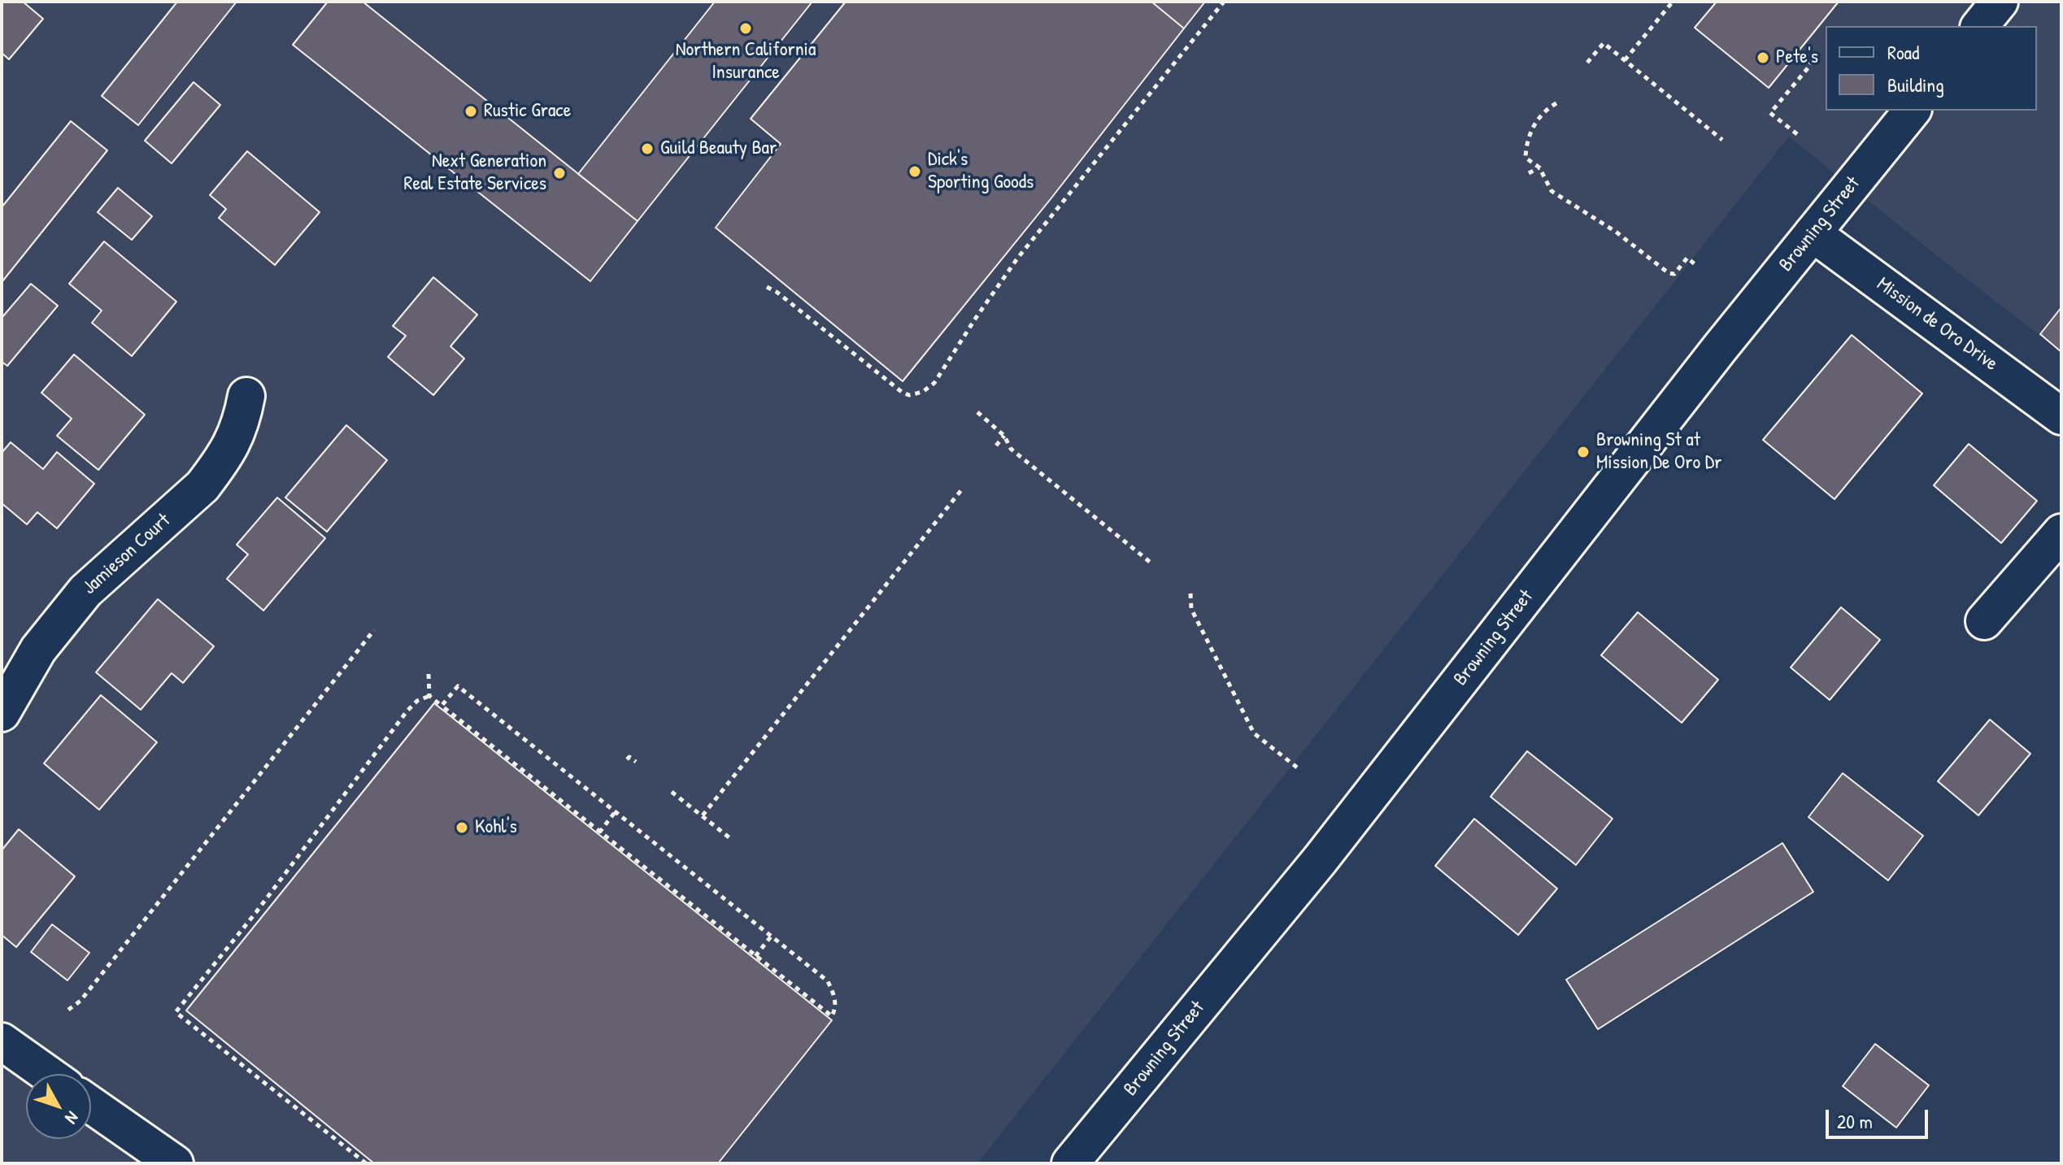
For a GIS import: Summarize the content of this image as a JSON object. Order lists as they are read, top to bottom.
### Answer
{
  "streets": {
    "street": ["Browning Street", "Mission de Oro Drive", "Jamieson Court"]
  },
  "crossings": [
    ["Browning Street", "Mission de Oro Drive"]
  ],
  "places": [
    "Northern California Insurance",
    "Pete's",
    "Rustic Grace",
    "Guild Beauty Bar",
    "Dick's Sporting Goods",
    "Next Generation Real Estate Services",
    "Browning St at Mission De Oro Dr",
    "Kohl's"
  ],
  "legend": ["Road", "Building"],
  "scale_bar": "20 m",
  "north": "bottom right"
}
